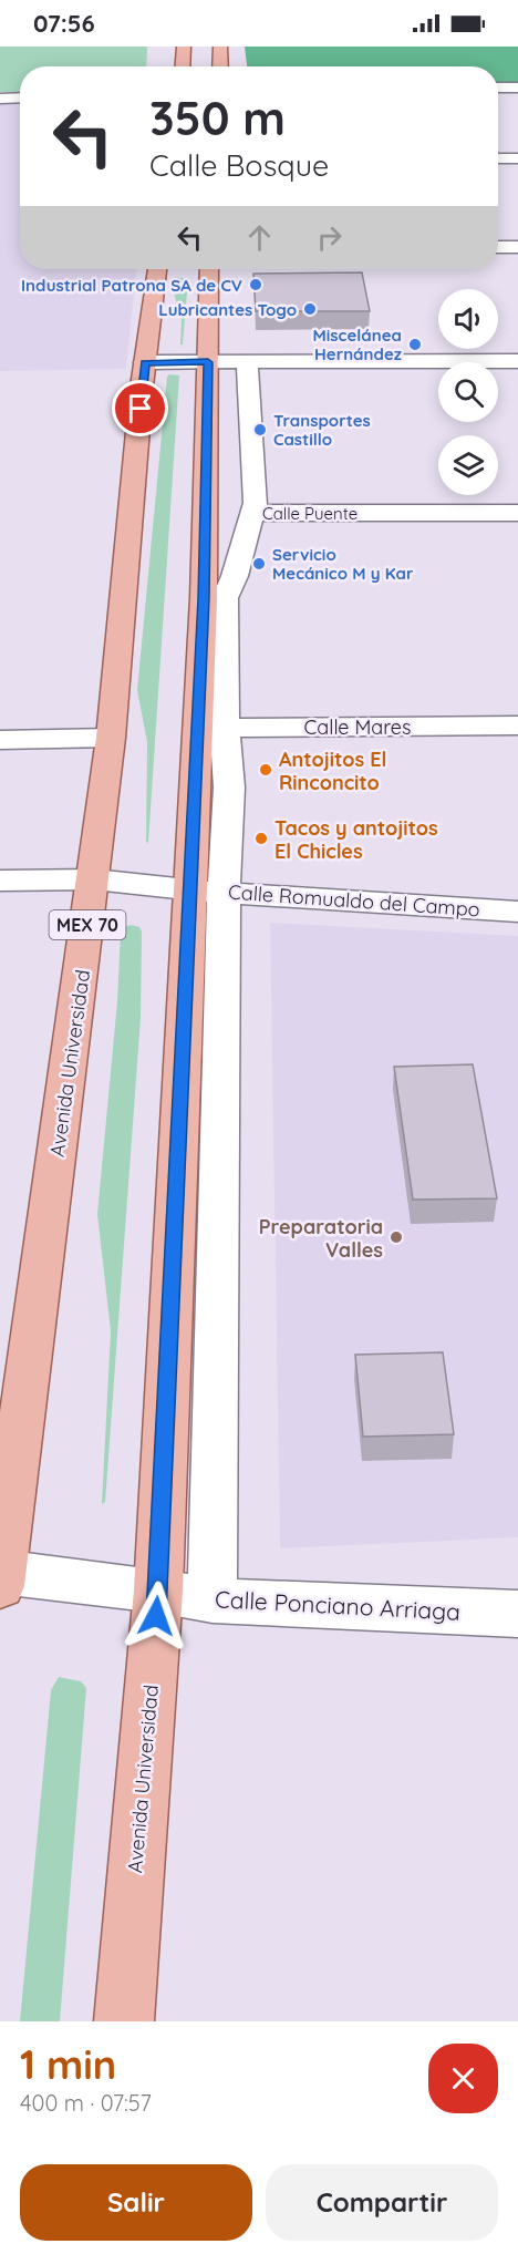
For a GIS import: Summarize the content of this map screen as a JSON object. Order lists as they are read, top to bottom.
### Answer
{
  "streets": {
    "main road": ["MEX 70", "Avenida Universidad"],
    "street": [
      "Calle Puente",
      "Calle Mares",
      "Calle Romualdo del Campo",
      "Calle Ponciano Arriaga"
    ]
  },
  "crossings": [
    ["Calle Mares", "Avenida Universidad"],
    ["Calle Romualdo del Campo", "Avenida Universidad"],
    ["Avenida Universidad", "Calle Ponciano Arriaga"]
  ],
  "places": [
    "Industrial Patrona SA de CV",
    "Lubricantes Togo",
    "Miscelánea Hernández",
    "Transportes Castillo",
    "Servicio Mecánico M y Kar",
    "Antojitos El Rinconcito",
    "Tacos y antojitos El Chicles",
    "Preparatoria Valles"
  ],
  "page": {
    "status": "07:56",
    "turn": ["350 m", "Calle Bosque"],
    "heading": ["1 min", "400 m · 07:57"],
    "buttons": ["Salir", "Compartir"]
  }
}
